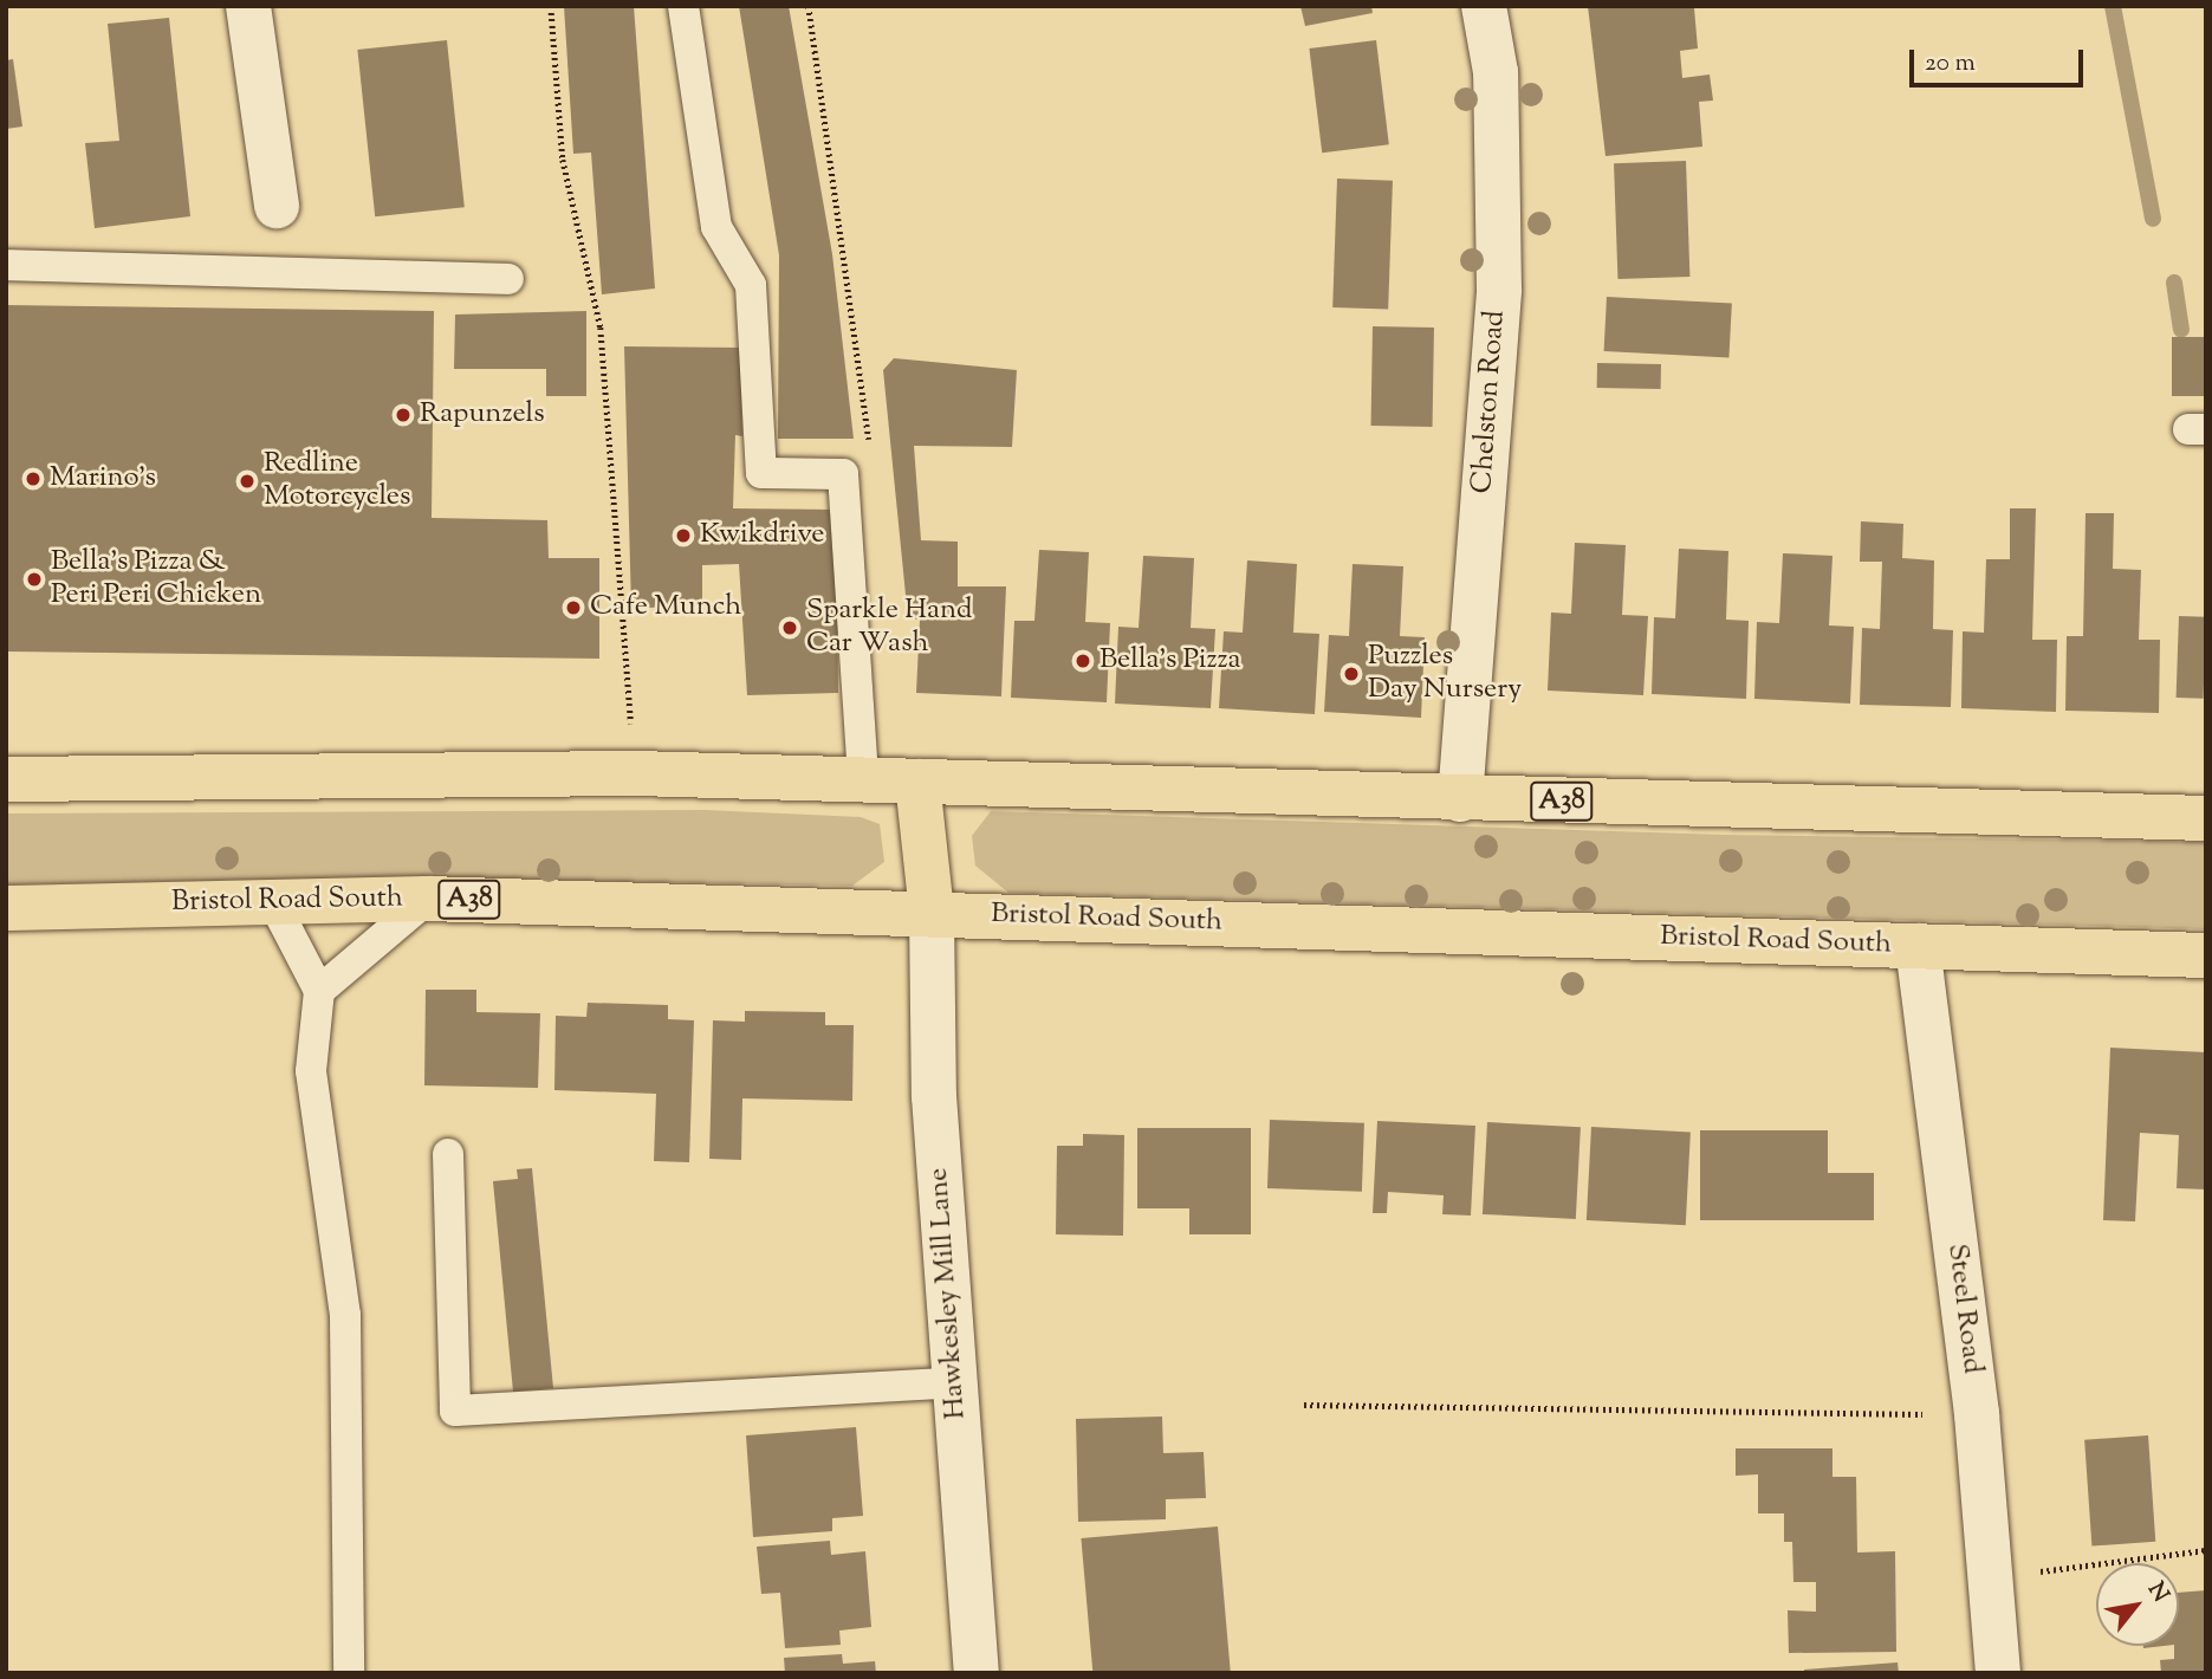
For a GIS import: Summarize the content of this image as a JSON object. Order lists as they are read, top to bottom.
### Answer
{
  "streets": {
    "highway": ["A38", "Bristol Road South"],
    "street": ["Chelston Road", "Hawkesley Mill Lane", "Steel Road"]
  },
  "crossings": [
    ["Chelston Road", "A38"],
    ["Bristol Road South", "Hawkesley Mill Lane"],
    ["Bristol Road South", "Steel Road"]
  ],
  "places": [
    "Rapunzels",
    "Marino's",
    "Redline Motorcycles",
    "Kwikdrive",
    "Bella's Pizza & Peri Peri Chicken",
    "Cafe Munch",
    "Sparkle Hand Car Wash",
    "Bella's Pizza",
    "Puzzles Day Nursery"
  ],
  "scale_bar": "20 m",
  "north": "top right"
}
